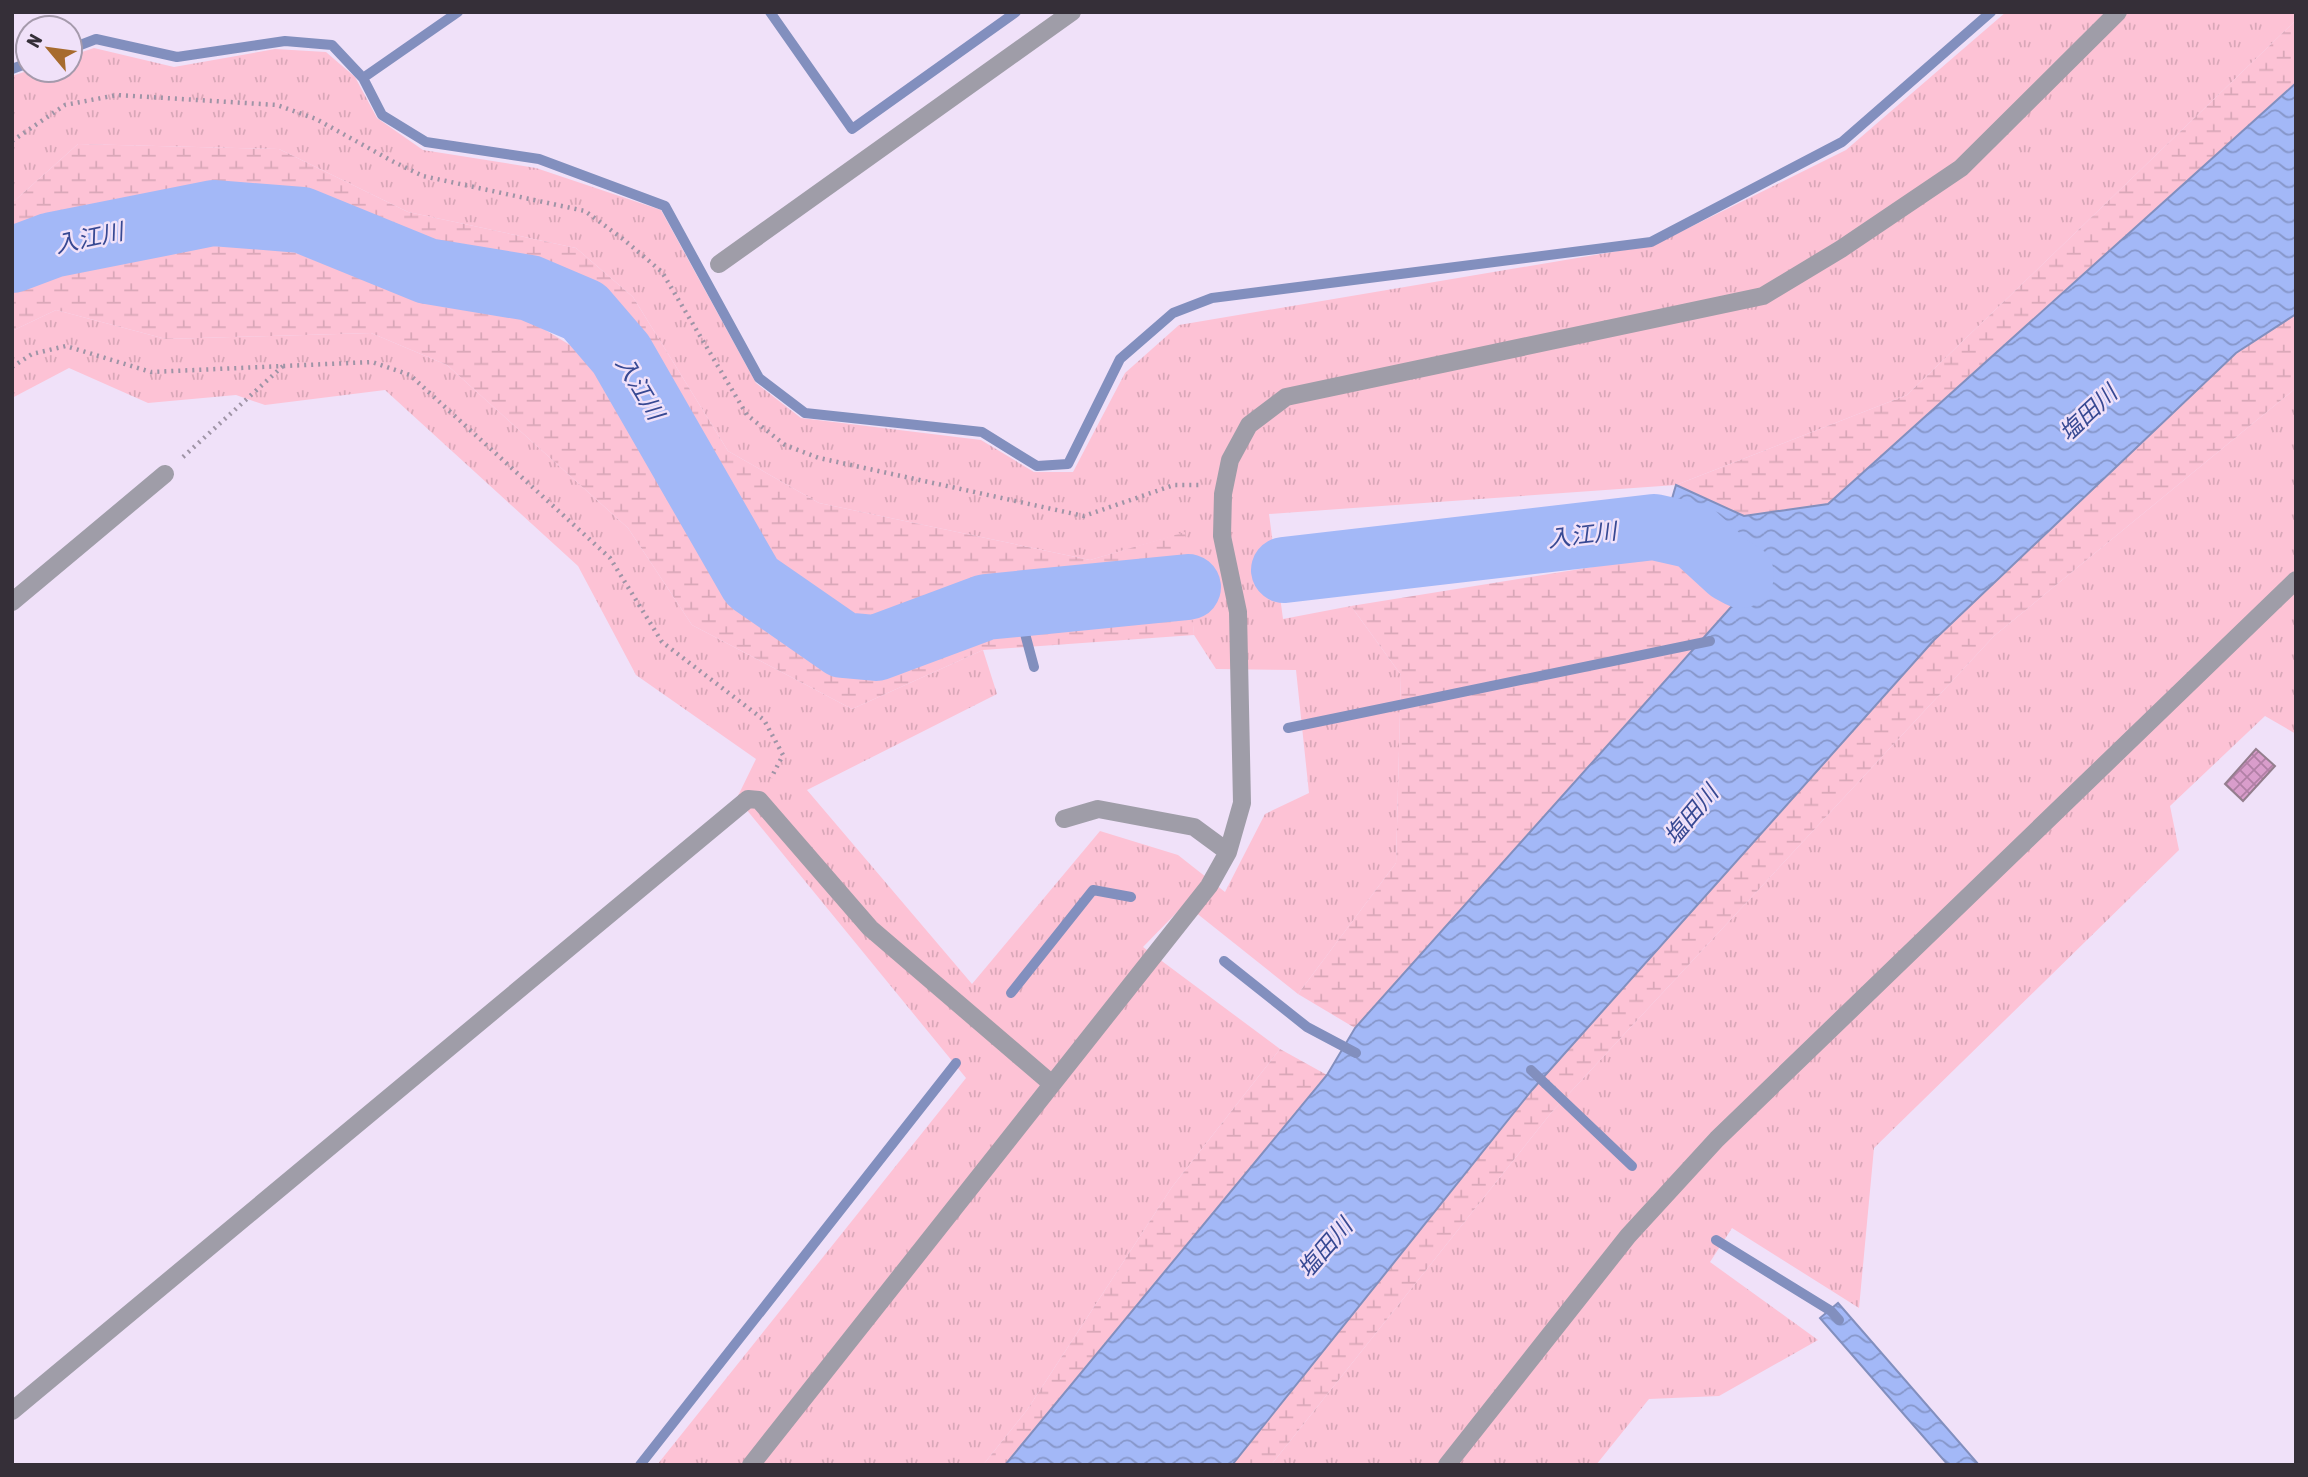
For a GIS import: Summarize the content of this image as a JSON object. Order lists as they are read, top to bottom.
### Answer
{
  "water": ["入江川", "塩田川"],
  "north": "top left"
}
